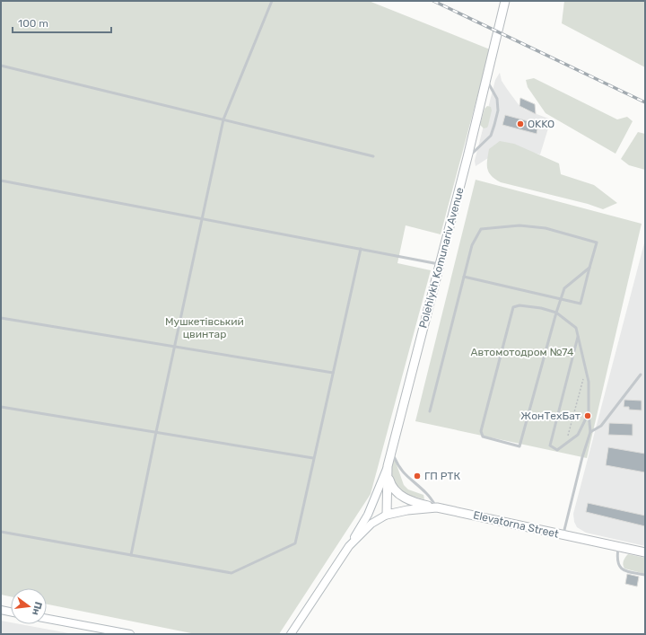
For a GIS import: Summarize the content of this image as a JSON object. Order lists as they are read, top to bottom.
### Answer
{
  "streets": {
    "main road": ["Polehlykh Komunariv Avenue", "Elevatorna Street"]
  },
  "crossings": [
    ["Polehlykh Komunariv Avenue", "Elevatorna Street"]
  ],
  "parks": ["Мушкетівський цвинтар", "Автомотодром №74"],
  "places": ["OKKO", "ЖонТехБат", "ГП РТК"],
  "scale_bar": "100 m",
  "north": "right"
}
